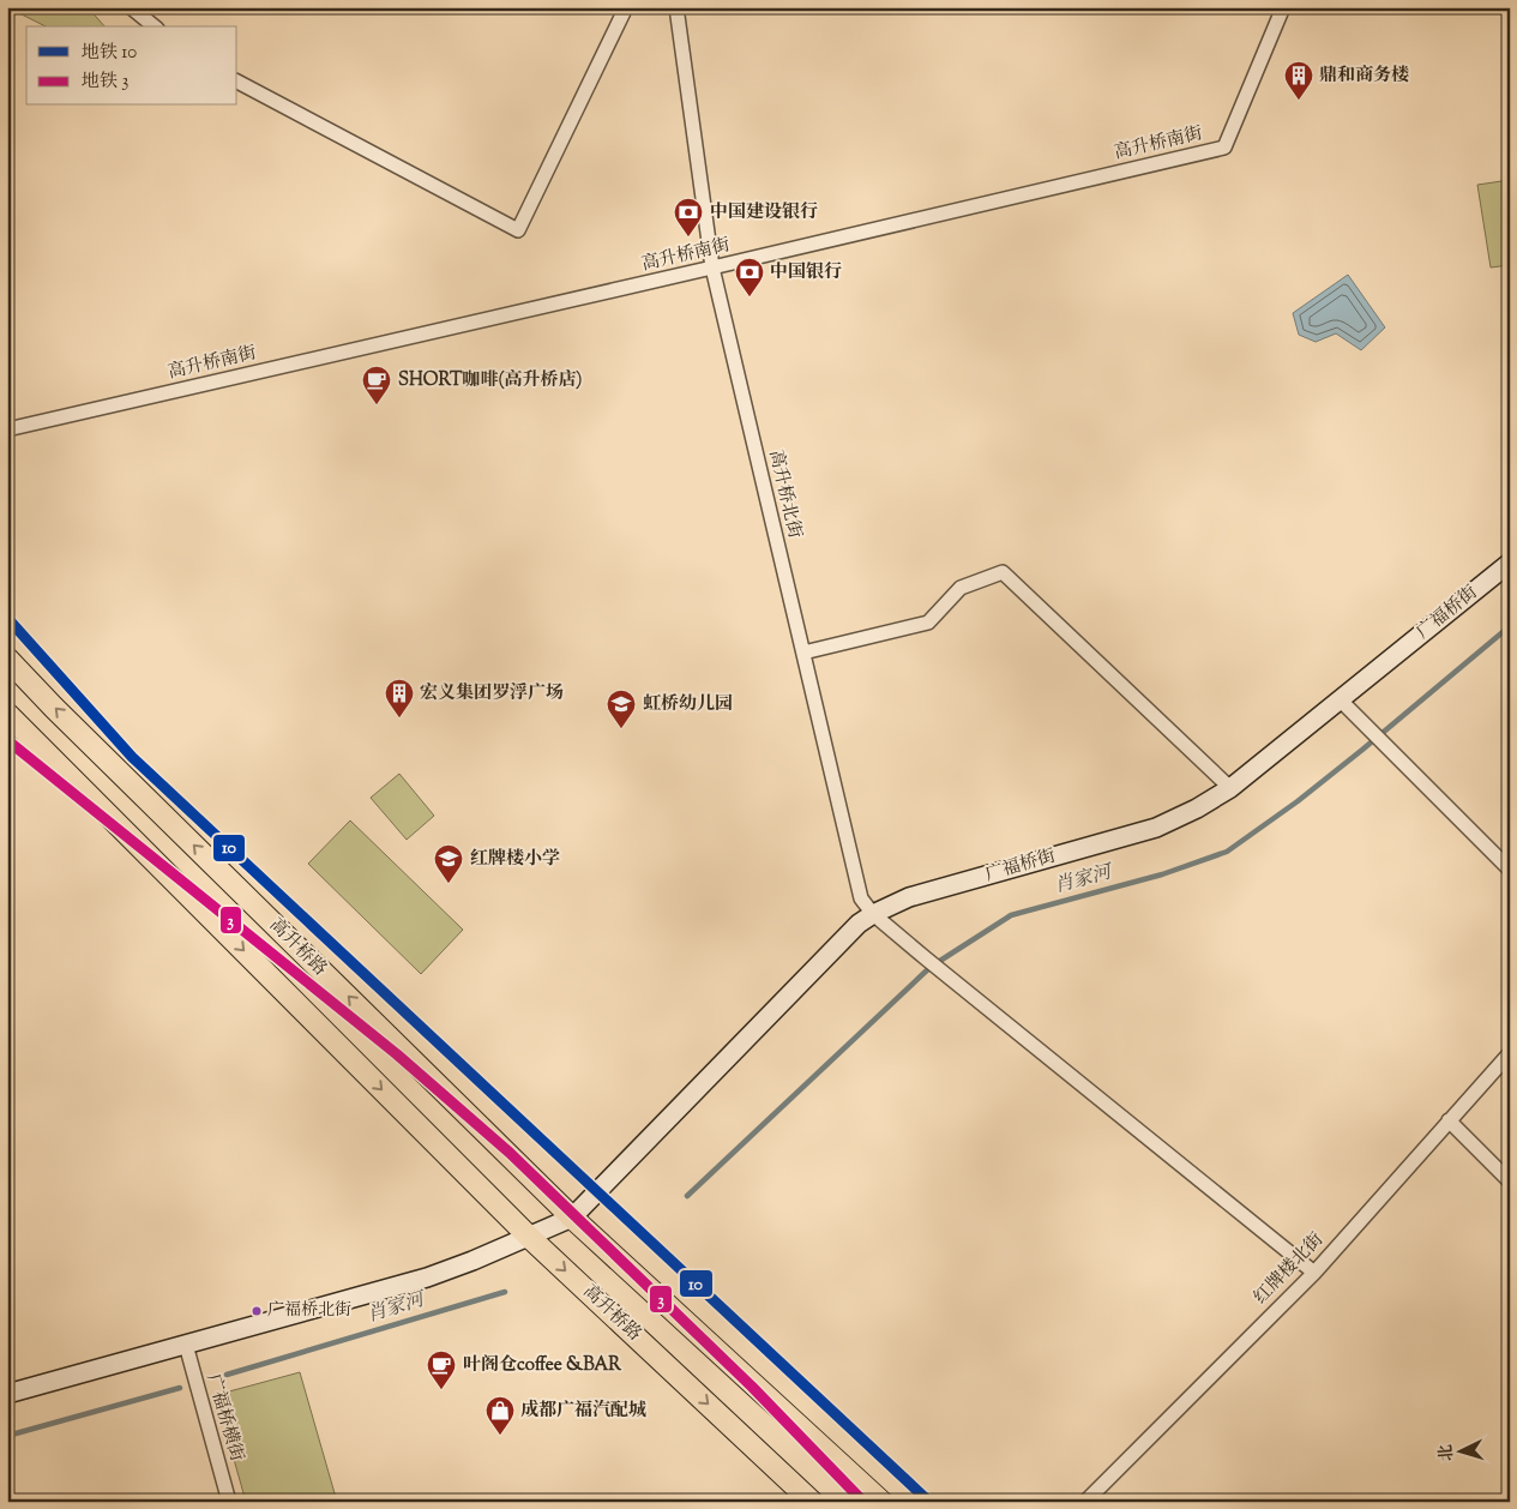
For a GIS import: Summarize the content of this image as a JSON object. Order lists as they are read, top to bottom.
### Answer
{
  "streets": {
    "main road": ["广福桥街", "高升桥路"],
    "street": [
      "高升桥南街",
      "高升桥北街",
      "红牌楼北街",
      "广福桥横街"
    ]
  },
  "crossings": [
    ["高升桥南街", "高升桥北街"],
    ["高升桥北街", "广福桥街"],
    ["高升桥北街", "红牌楼北街"],
    ["广福桥街", "高升桥路"]
  ],
  "water": ["肖家河"],
  "places": {
    "building": ["鼎和商务楼", "宏义集团罗浮广场"],
    "bank": ["中国建设银行", "中国银行"],
    "cafe": ["SHORT咖啡(高升桥店)", "叶阁仓coffee &BAR"],
    "school or university": ["虹桥幼儿园", "红牌楼小学"],
    "other": ["广福桥北街"],
    "shop": ["成都广福汽配城"]
  },
  "lines": ["metro line 10", "metro line 3"],
  "legend": ["地铁 10", "地铁 3"],
  "north": "left"
}
